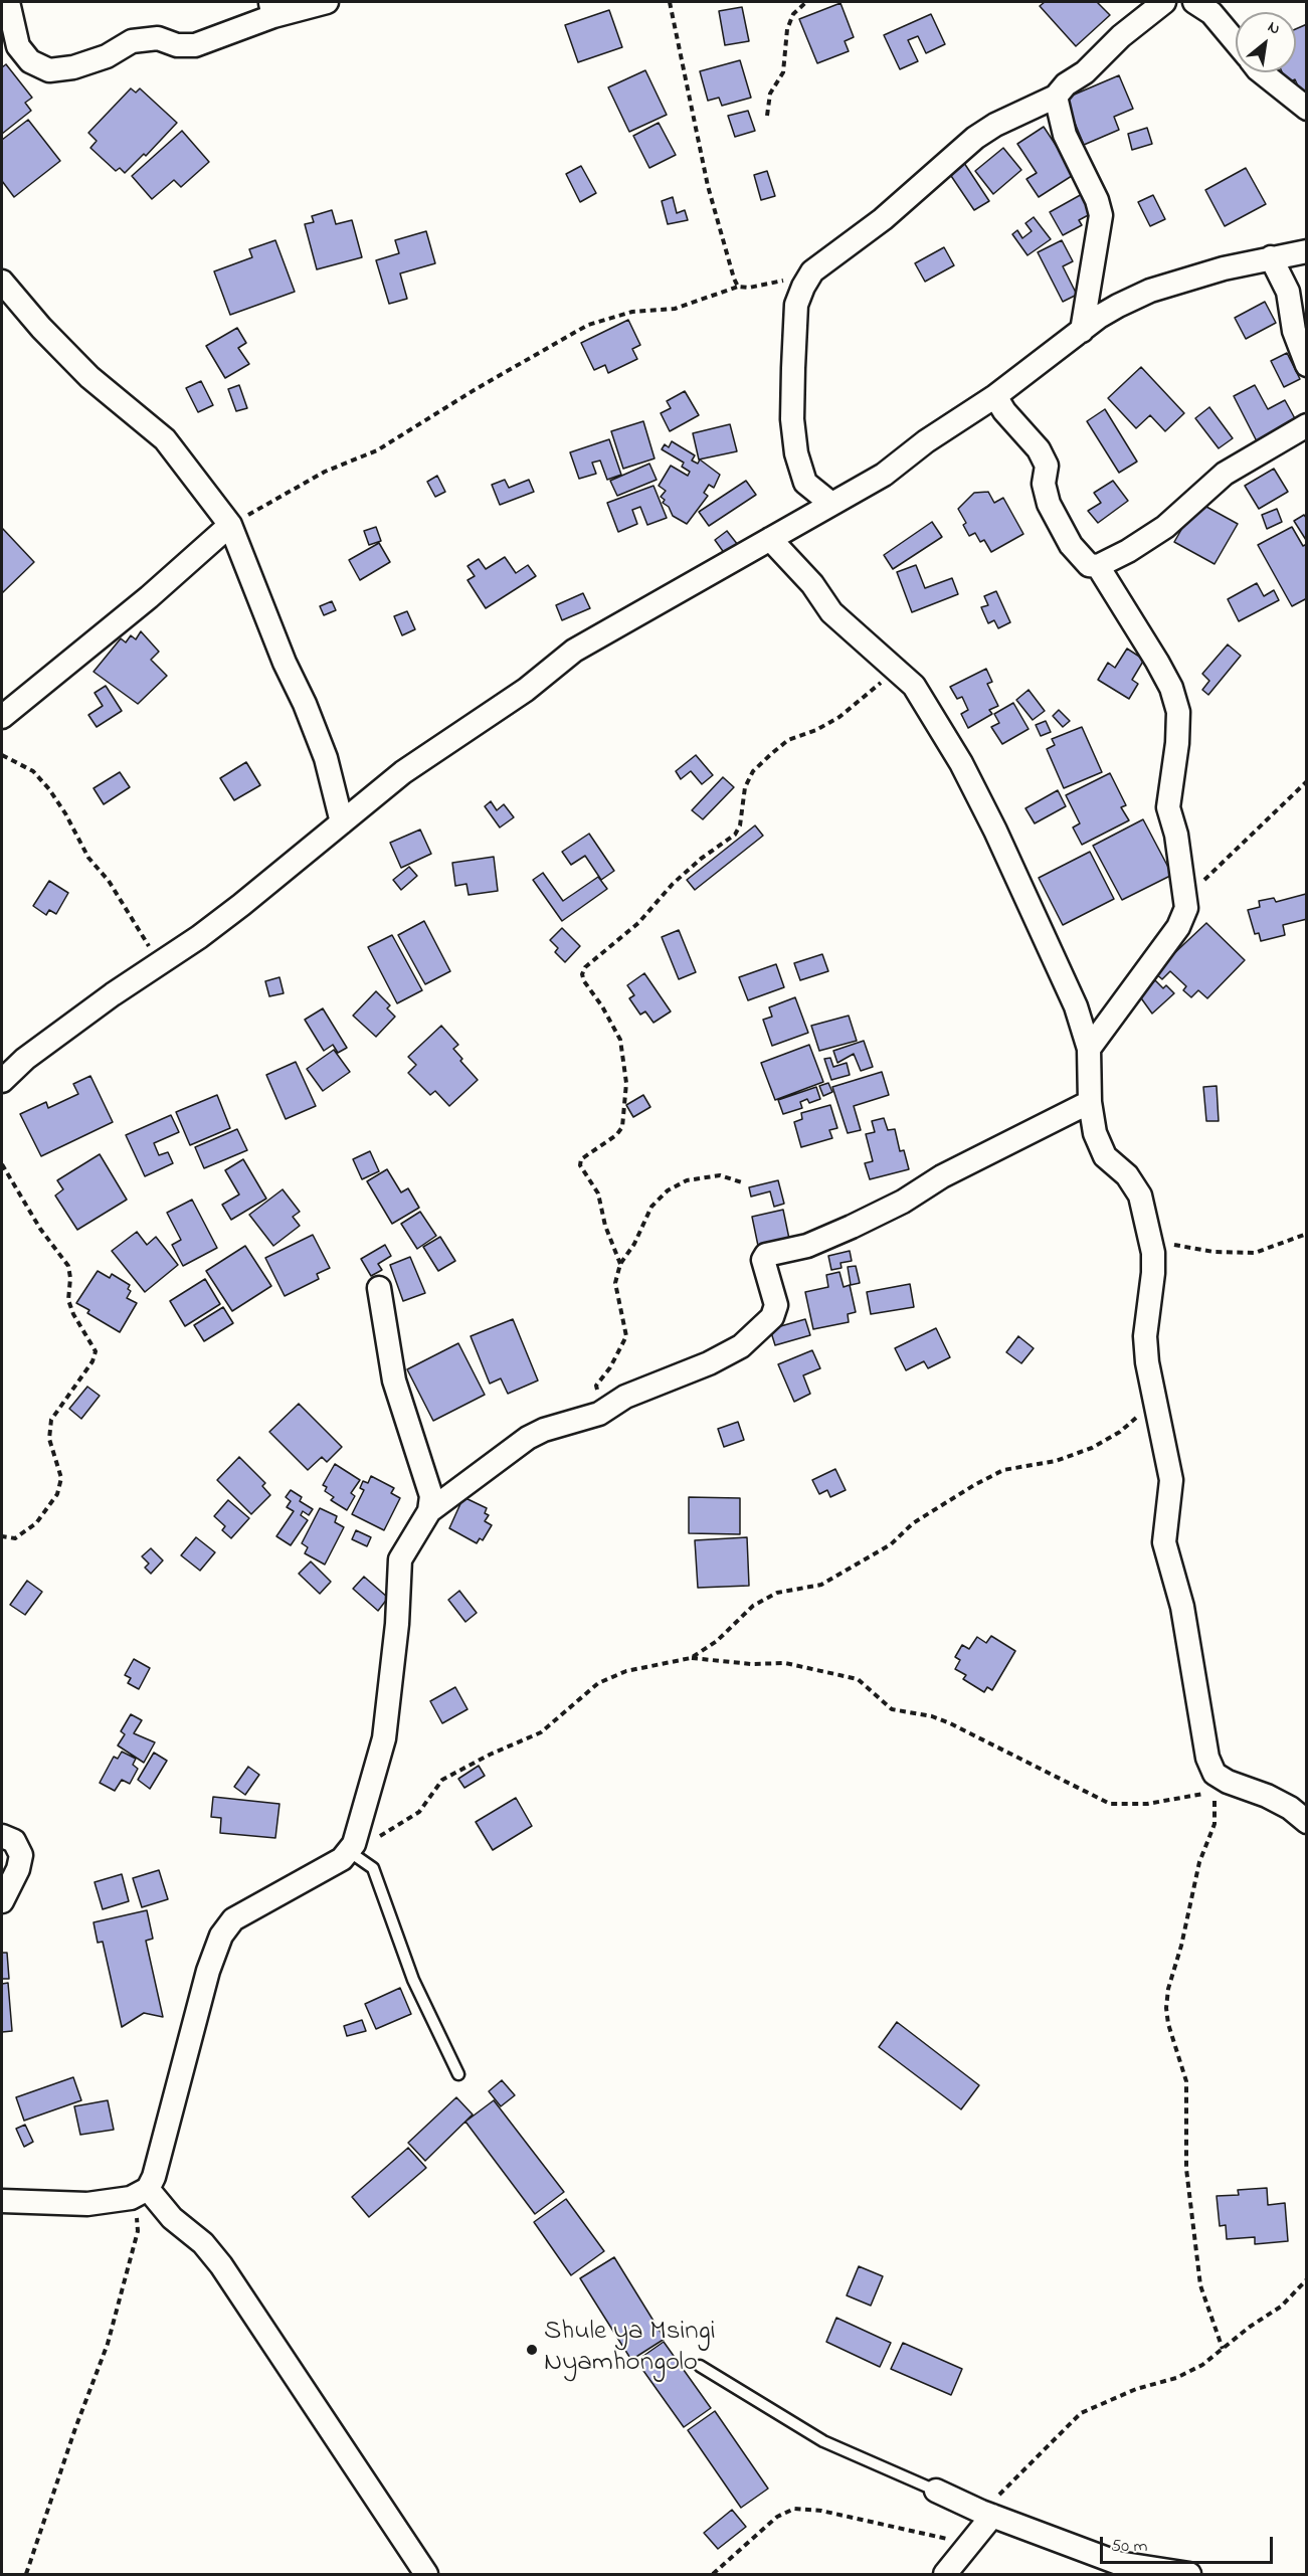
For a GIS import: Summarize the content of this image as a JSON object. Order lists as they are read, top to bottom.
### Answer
{
  "places": ["Shule ya Msingi Nyamhongolo"],
  "scale_bar": "50 m",
  "north": "top right"
}
